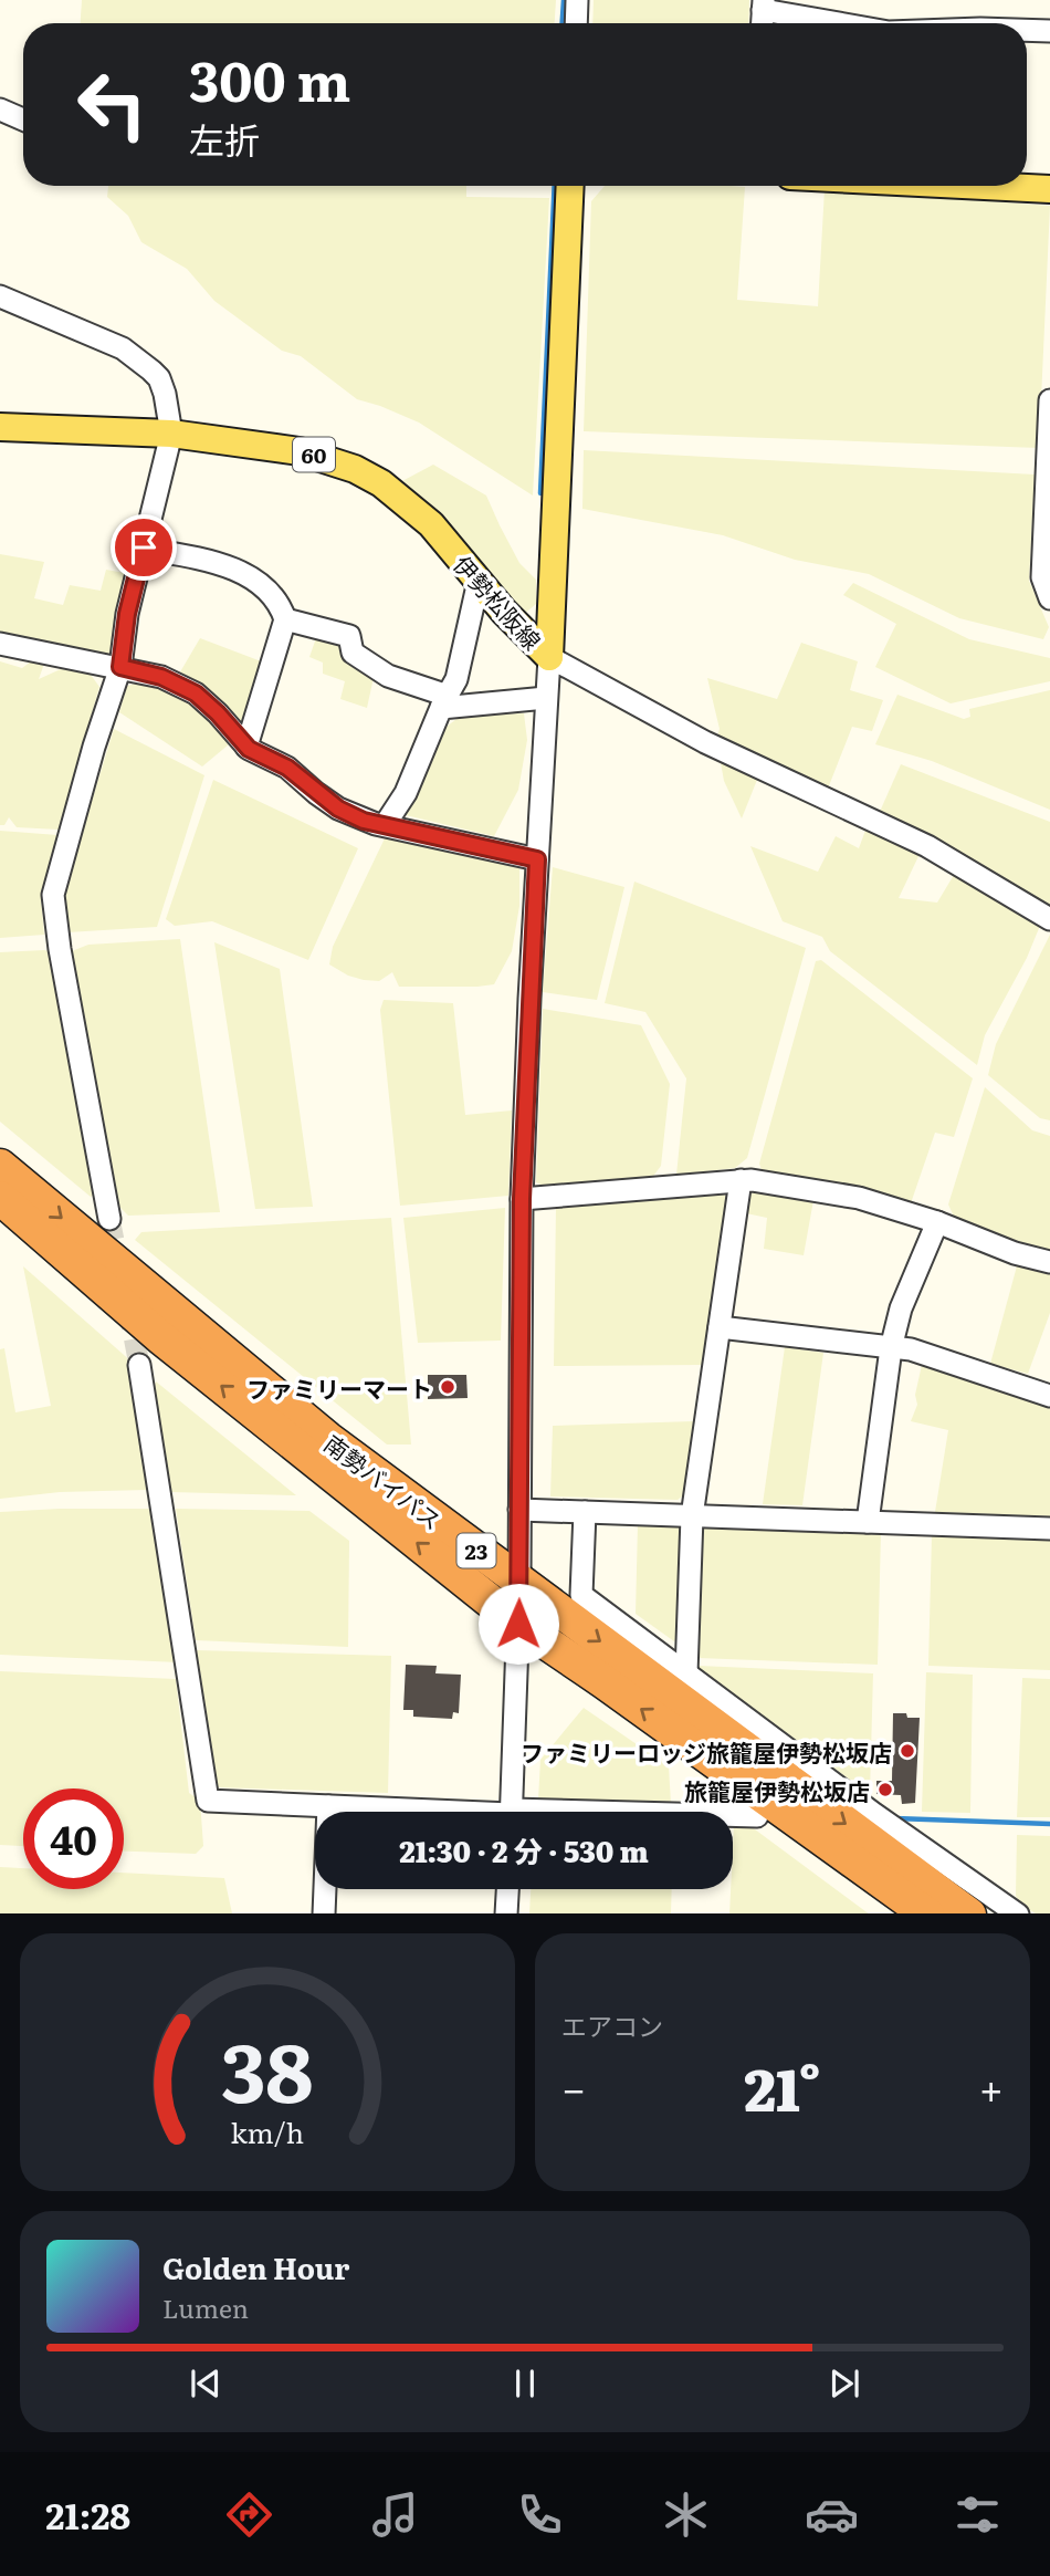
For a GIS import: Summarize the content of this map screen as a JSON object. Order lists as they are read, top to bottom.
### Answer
{
  "streets": {
    "highway": ["南勢バイパス", "23"],
    "main road": ["60", "伊勢松阪線"]
  },
  "places": ["ファミリーマート", "ファミリーロッジ旅籠屋伊勢松坂店", "旅籠屋伊勢松坂店"],
  "page": {
    "turn": ["300 m", "左折"],
    "limit": "40",
    "trip": "21:30 · 2 分 · 530 m",
    "tile": "エアコン",
    "heat": ["−", "21°", "+"],
    "song": ["Golden Hour", "Lumen"],
    "tabs": "21:28",
    "gauge": ["38", "km/h"]
  }
}
